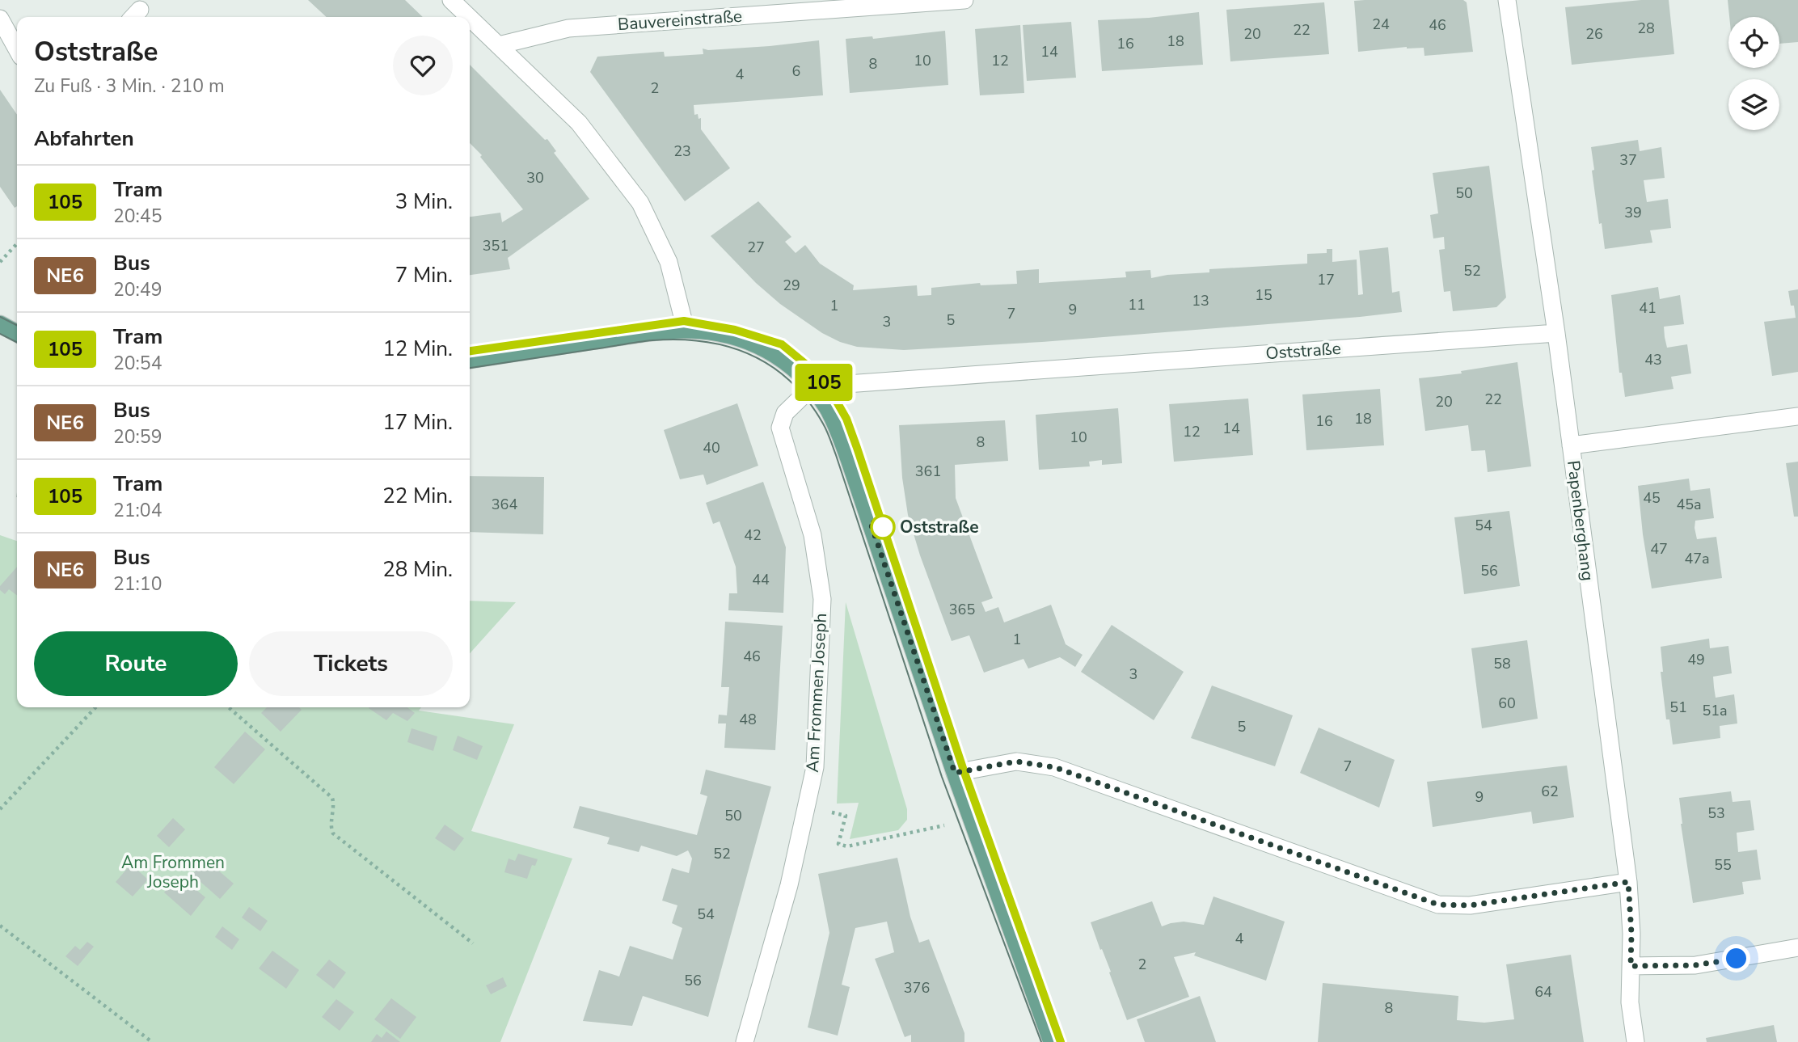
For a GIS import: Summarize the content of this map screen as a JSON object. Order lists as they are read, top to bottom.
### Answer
{
  "streets": {
    "street": [
      "Bauvereinstraße",
      "Oststraße",
      "Papenberghang",
      "Am Frommen Joseph"
    ]
  },
  "crossings": [
    ["Oststraße", "Papenberghang"],
    ["Oststraße", "Am Frommen Joseph"]
  ],
  "parks": ["Am Frommen Joseph"],
  "places": ["Oststraße"],
  "lines": ["tram line 105"],
  "house_numbers": [
    "24",
    "46",
    "28",
    "22",
    "20",
    "26",
    "18",
    "16",
    "14",
    "10",
    "12",
    "8",
    "6",
    "4",
    "2",
    "23",
    "37",
    "30",
    "50",
    "39",
    "351",
    "27",
    "52",
    "17",
    "29",
    "15",
    "13",
    "11",
    "1",
    "41",
    "9",
    "7",
    "5",
    "3",
    "43",
    "22",
    "20",
    "18",
    "16",
    "14",
    "12",
    "10",
    "8",
    "40",
    "361",
    "45",
    "364",
    "45a",
    "54",
    "42",
    "47",
    "47a",
    "56",
    "44",
    "365",
    "1",
    "46",
    "49",
    "58",
    "3",
    "60",
    "51",
    "51a",
    "48",
    "5",
    "7",
    "62",
    "9",
    "53",
    "50",
    "52",
    "55",
    "54",
    "4",
    "2",
    "56",
    "376",
    "64",
    "8"
  ],
  "page": {
    "on_map": "105",
    "heading": [
      ["Oststraße", "Zu Fuß · 3 Min. · 210 m"],
      "Abfahrten"
    ],
    "list": [
      {
        "mark": "105",
        "name": "Tram",
        "note": "20:45",
        "value": "3 Min."
      },
      {
        "mark": "NE6",
        "name": "Bus",
        "note": "20:49",
        "value": "7 Min."
      },
      {
        "mark": "105",
        "name": "Tram",
        "note": "20:54",
        "value": "12 Min."
      },
      {
        "mark": "NE6",
        "name": "Bus",
        "note": "20:59",
        "value": "17 Min."
      },
      {
        "mark": "105",
        "name": "Tram",
        "note": "21:04",
        "value": "22 Min."
      },
      {
        "mark": "NE6",
        "name": "Bus",
        "note": "21:10",
        "value": "28 Min."
      }
    ],
    "buttons": ["Route", "Tickets"]
  }
}
